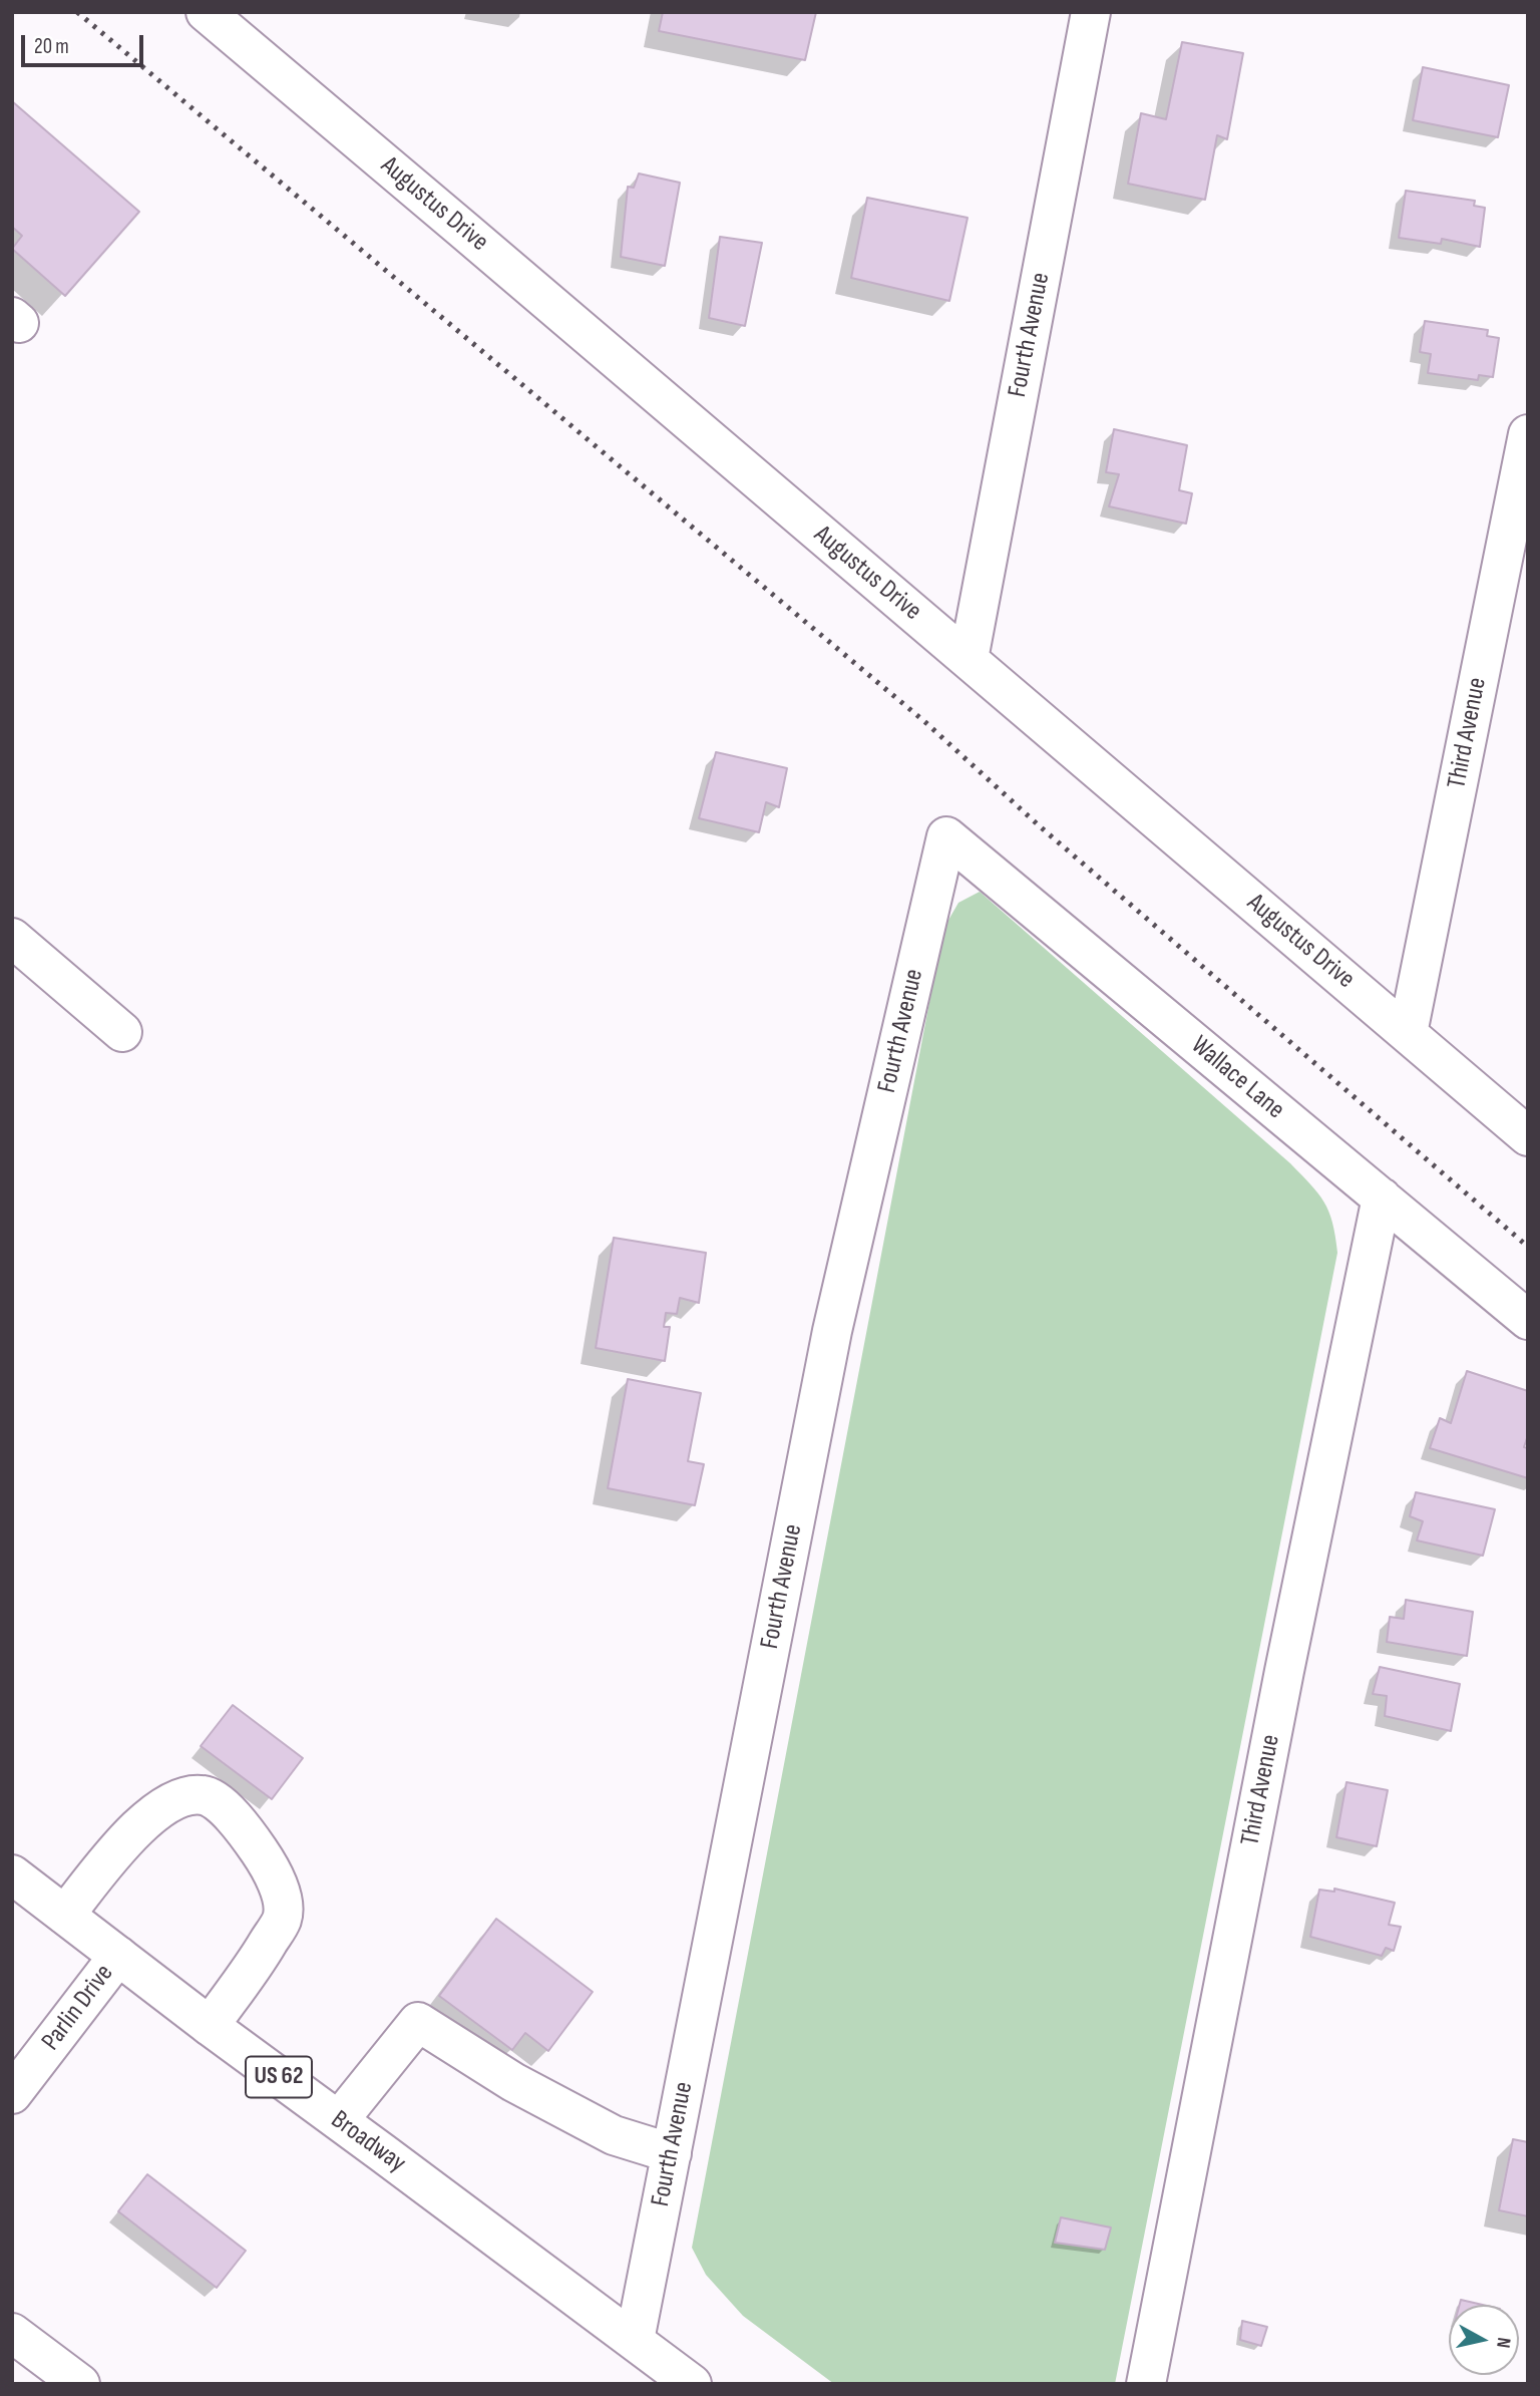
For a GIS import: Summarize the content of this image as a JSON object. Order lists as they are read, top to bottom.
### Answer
{
  "streets": {
    "street": [
      "Augustus Drive",
      "Fourth Avenue",
      "Third Avenue",
      "Wallace Lane",
      "Parlin Drive",
      "US 62",
      "Broadway"
    ]
  },
  "crossings": [
    ["Augustus Drive", "Fourth Avenue"],
    ["Augustus Drive", "Third Avenue"],
    ["Fourth Avenue", "Wallace Lane"],
    ["Fourth Avenue", "Broadway"],
    ["Third Avenue", "Wallace Lane"],
    ["Parlin Drive", "Broadway"]
  ],
  "scale_bar": "20 m",
  "north": "right"
}
